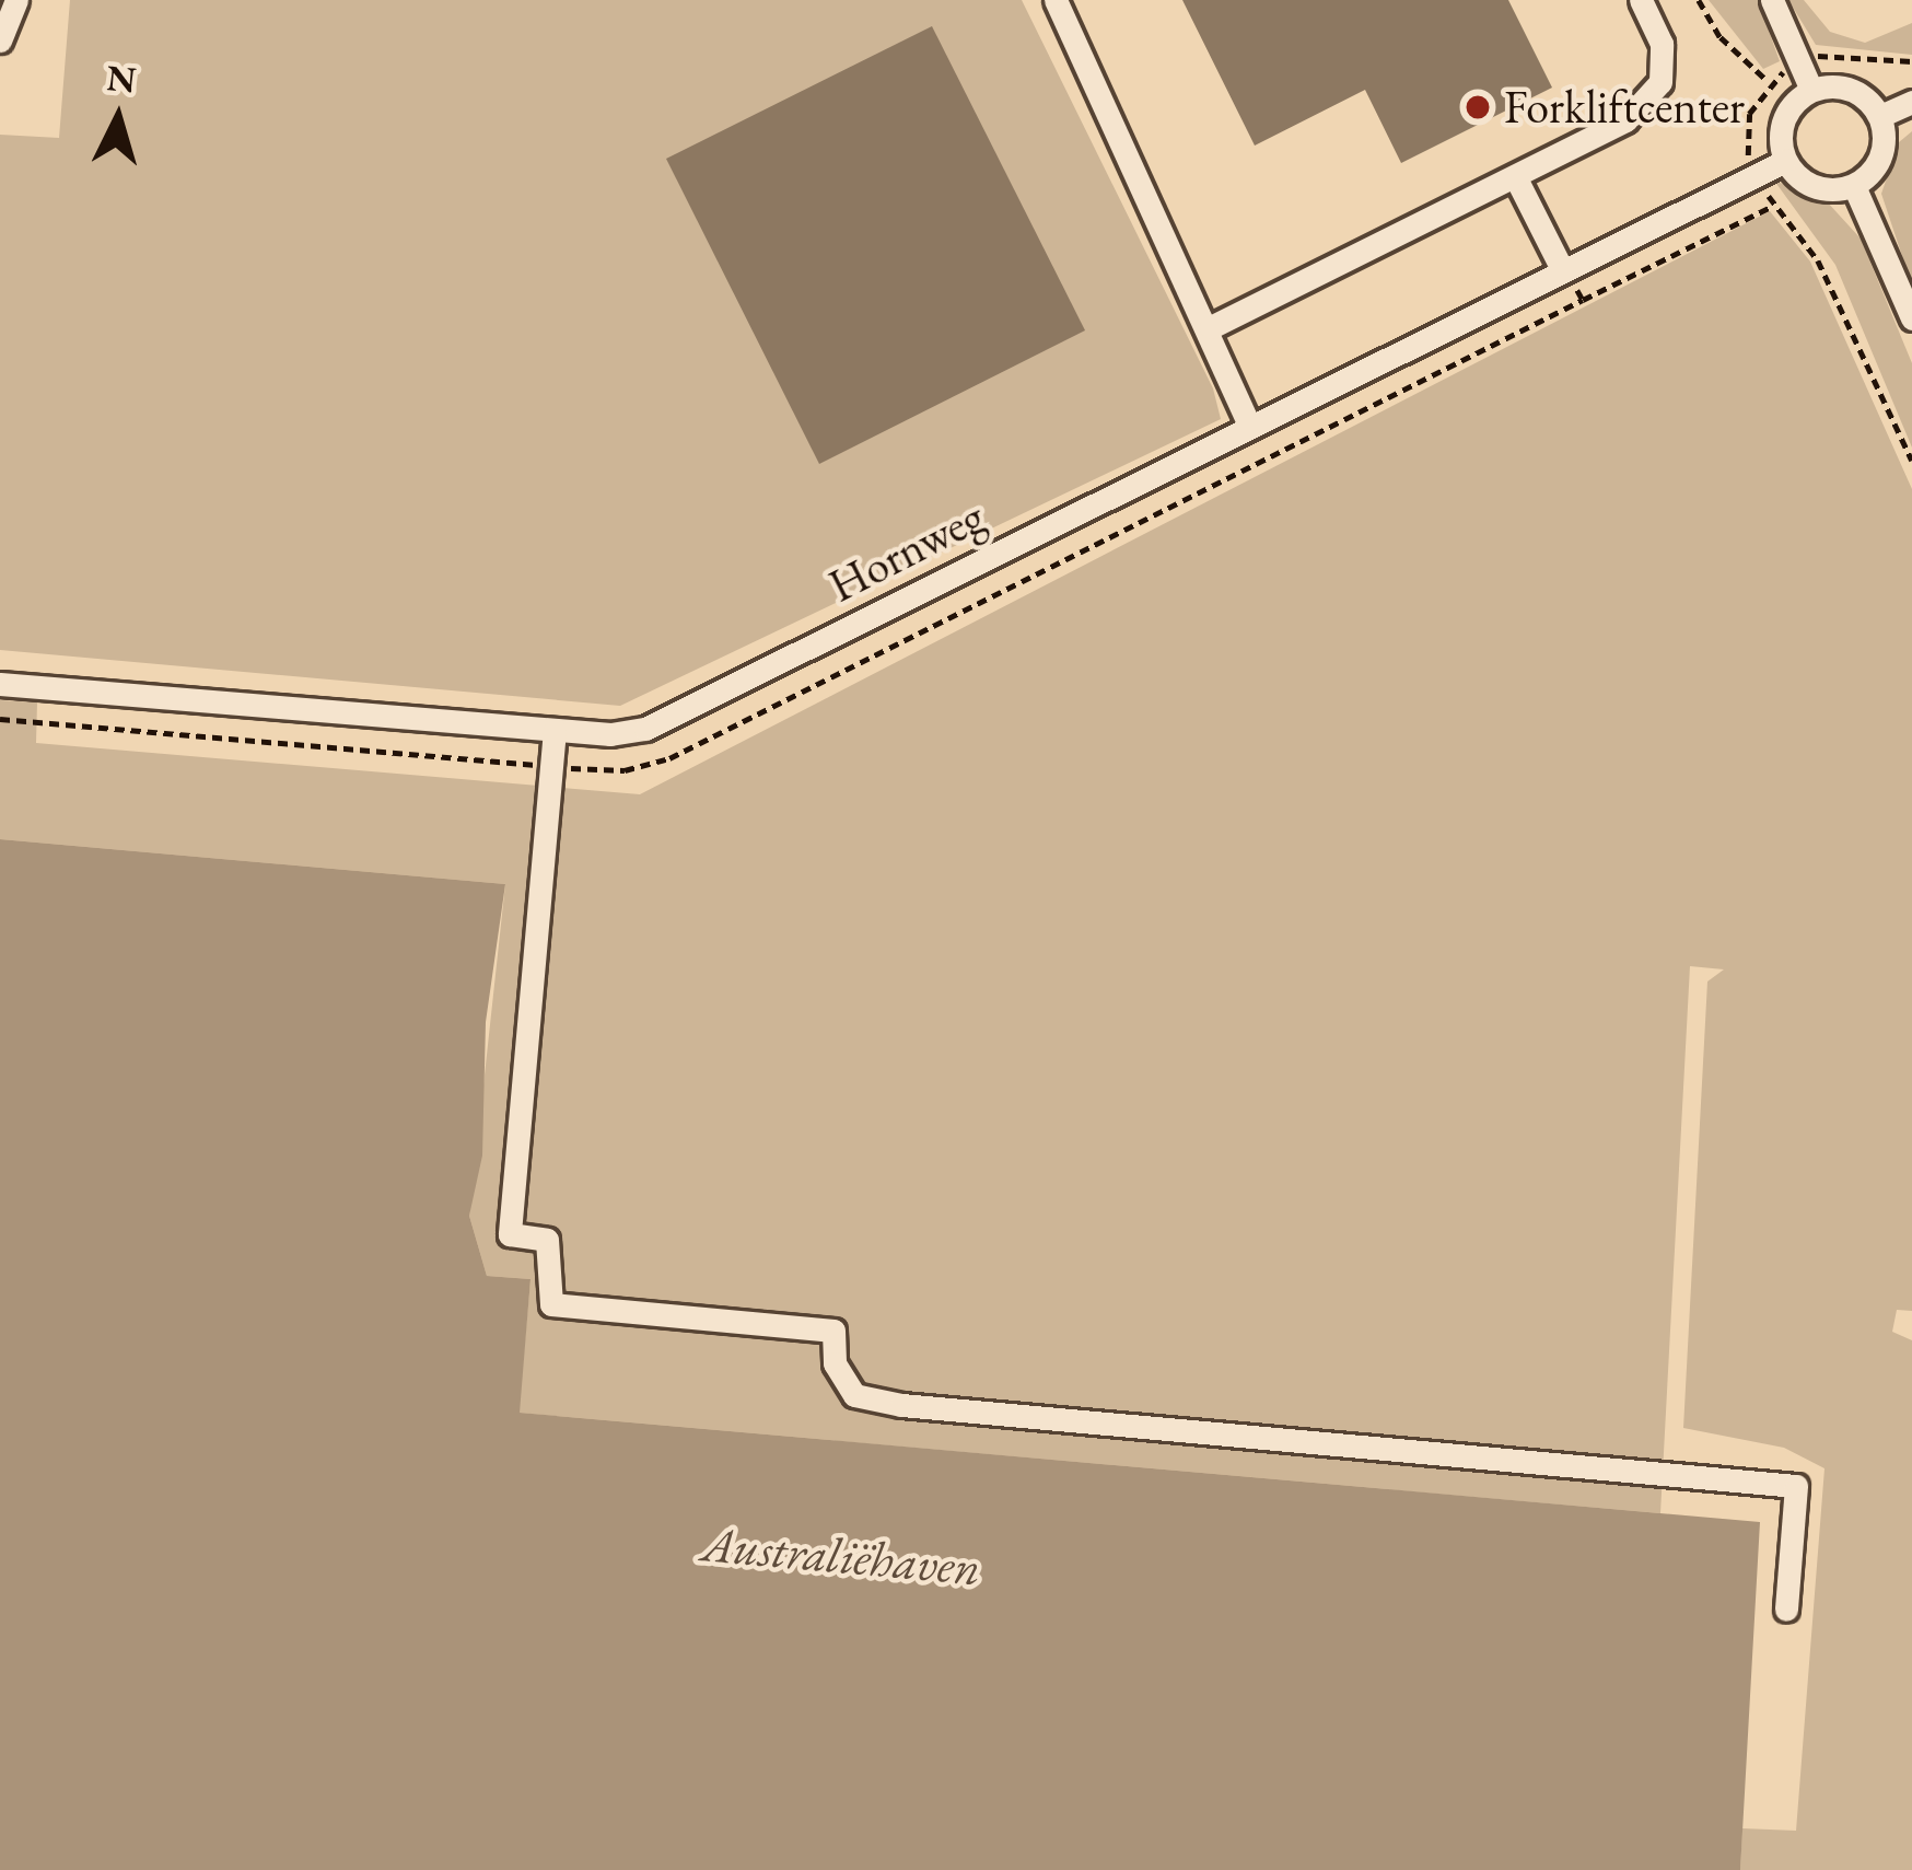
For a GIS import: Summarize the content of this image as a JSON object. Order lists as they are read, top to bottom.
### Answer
{
  "streets": {
    "street": ["Hornweg"]
  },
  "water": ["Australiëhaven"],
  "places": ["Forkliftcenter"],
  "north": "top"
}
